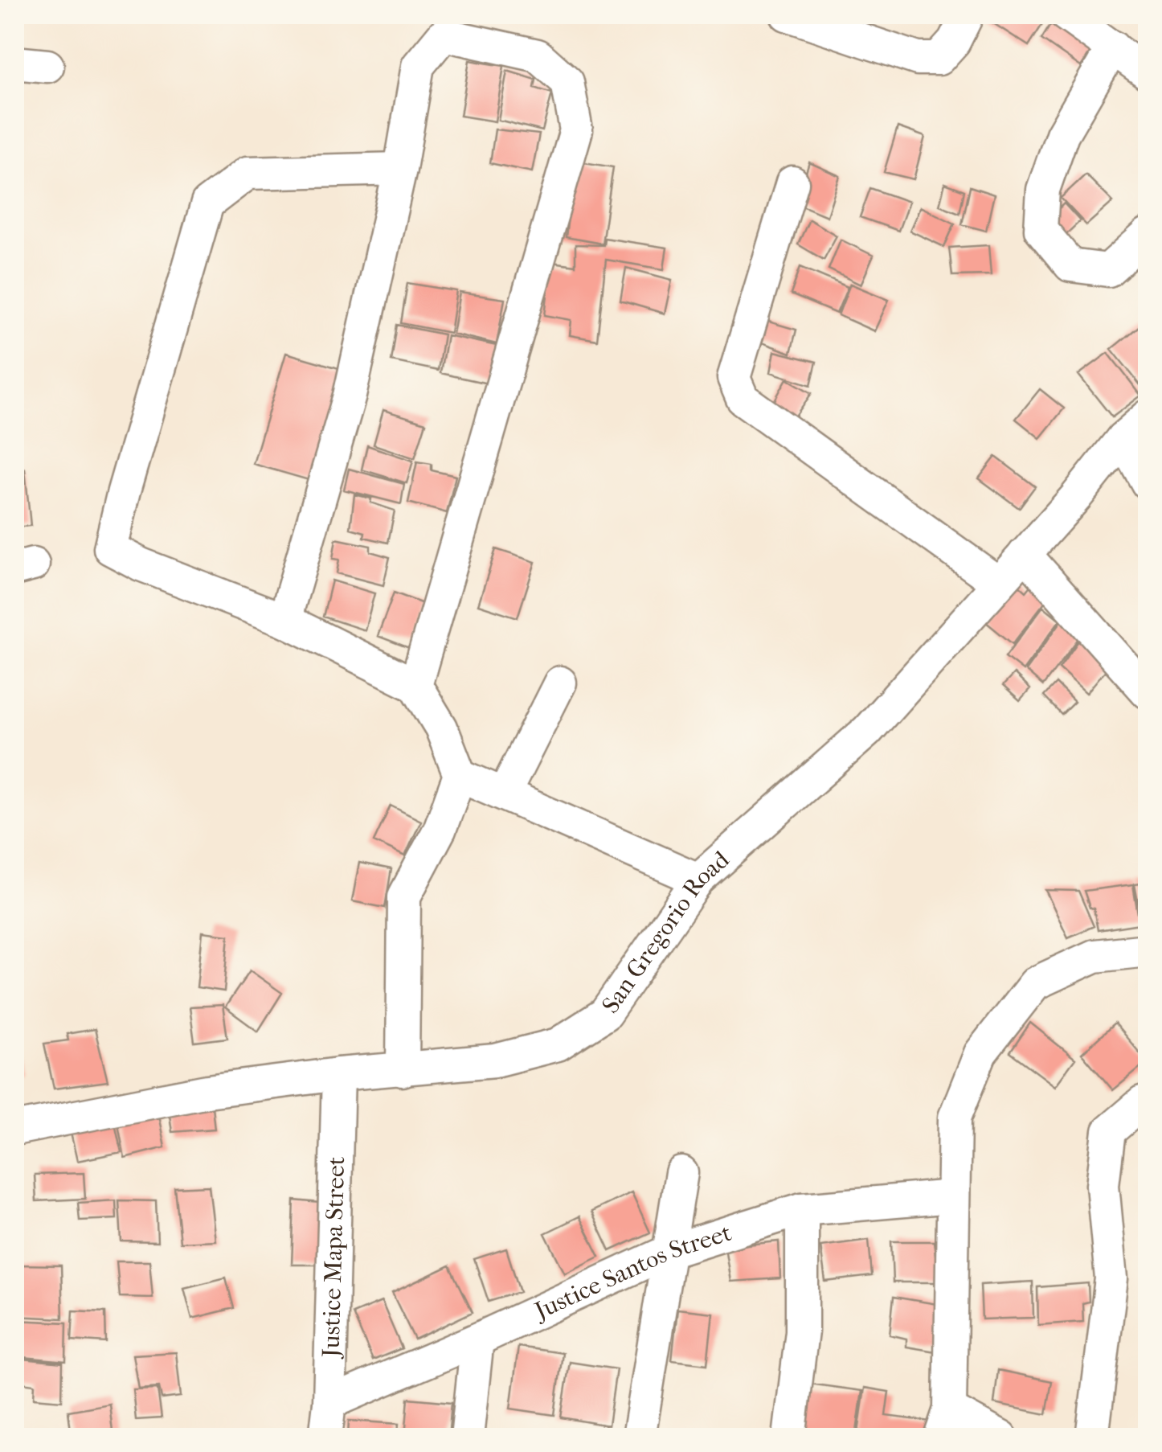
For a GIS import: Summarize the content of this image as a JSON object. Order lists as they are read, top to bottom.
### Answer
{
  "streets": {
    "street": ["San Gregorio Road", "Justice Mapa Street", "Justice Santos Street"]
  },
  "crossings": [
    ["San Gregorio Road", "Justice Mapa Street"],
    ["Justice Mapa Street", "Justice Santos Street"]
  ]
}
